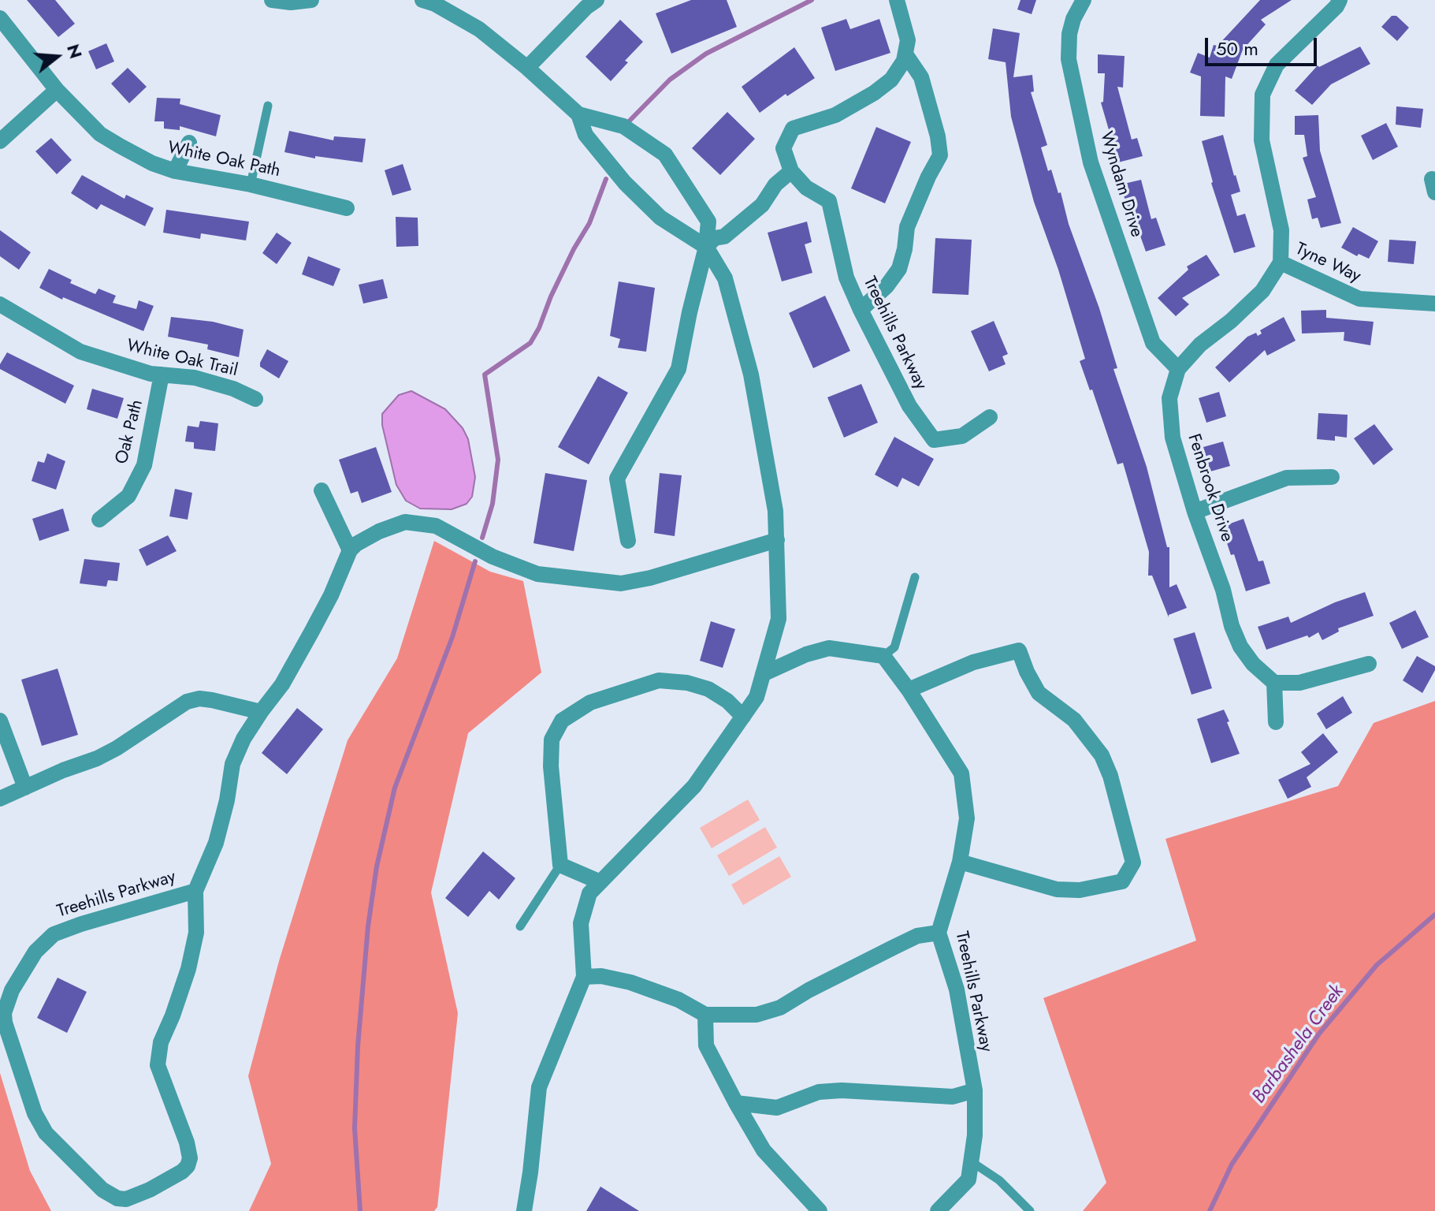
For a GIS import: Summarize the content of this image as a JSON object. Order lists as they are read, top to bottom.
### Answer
{
  "streets": {
    "street": [
      "White Oak Path",
      "Wyndam Drive",
      "Tyne Way",
      "Treehills Parkway",
      "White Oak Trail",
      "Oak Path",
      "Fenbrook Drive"
    ]
  },
  "crossings": [
    ["Wyndam Drive", "Fenbrook Drive"],
    ["Tyne Way", "Fenbrook Drive"],
    ["White Oak Trail", "Oak Path"]
  ],
  "water": ["Barbashela Creek"],
  "scale_bar": "50 m",
  "north": "right"
}
